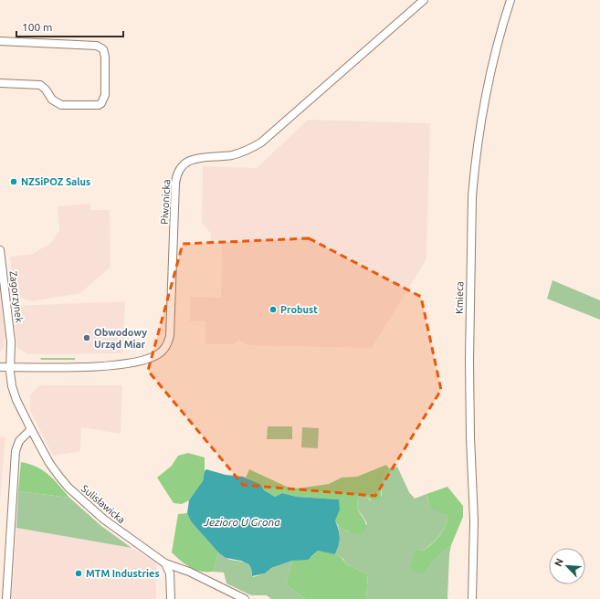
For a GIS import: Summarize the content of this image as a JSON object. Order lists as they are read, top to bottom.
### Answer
{
  "streets": {
    "street": [
      "Piwonicka",
      "Zagorzynek",
      "Kmieca",
      "Sulisławicka"
    ]
  },
  "crossings": [
    ["Piwonicka", "Zagorzynek"],
    ["Piwonicka", "Sulisławicka"],
    ["Zagorzynek", "Sulisławicka"]
  ],
  "water": ["Jezioro U Grona"],
  "places": [
    "NZSiPOZ Salus",
    "Probust",
    "Obwodowy Urząd Miar",
    "MTM Industries"
  ],
  "scale_bar": "100 m",
  "north": "top left"
}
